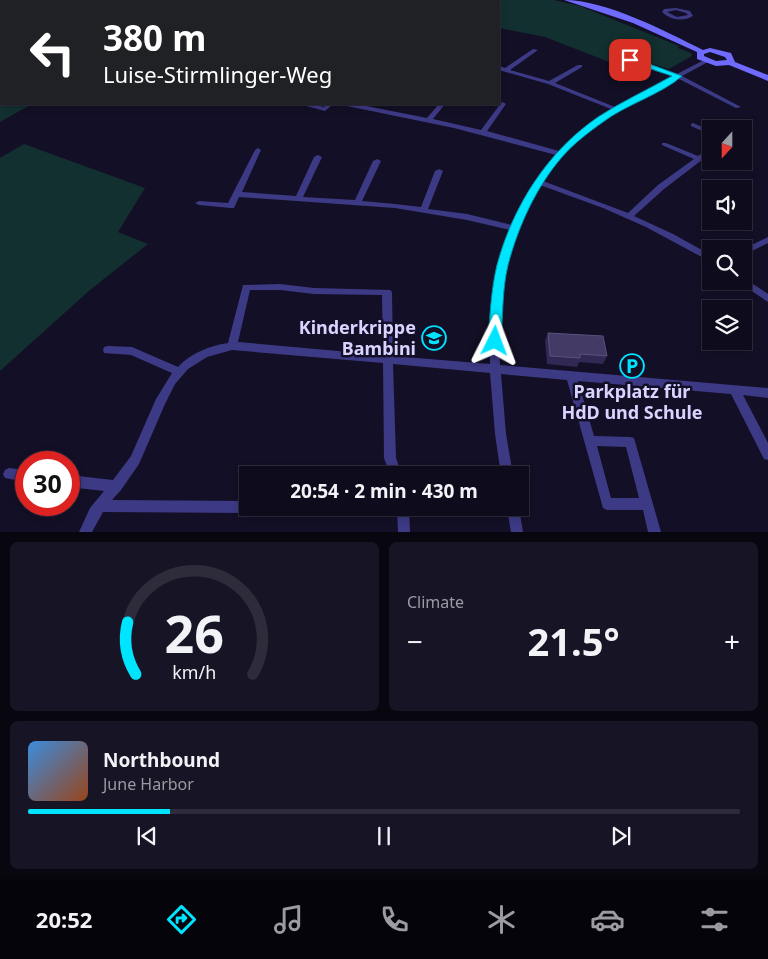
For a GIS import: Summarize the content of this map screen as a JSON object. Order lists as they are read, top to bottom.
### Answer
{
  "places": {
    "school or university": ["Kinderkrippe Bambini"],
    "parking": ["Parkplatz für HdD und Schule"]
  },
  "north": "bottom",
  "page": {
    "turn": ["380 m", "Luise-Stirmlinger-Weg"],
    "limit": "30",
    "trip": "20:54 · 2 min · 430 m",
    "tile": "Climate",
    "heat": ["−", "21.5°", "+"],
    "song": ["Northbound", "June Harbor"],
    "tabs": "20:52",
    "gauge": ["26", "km/h"]
  }
}
